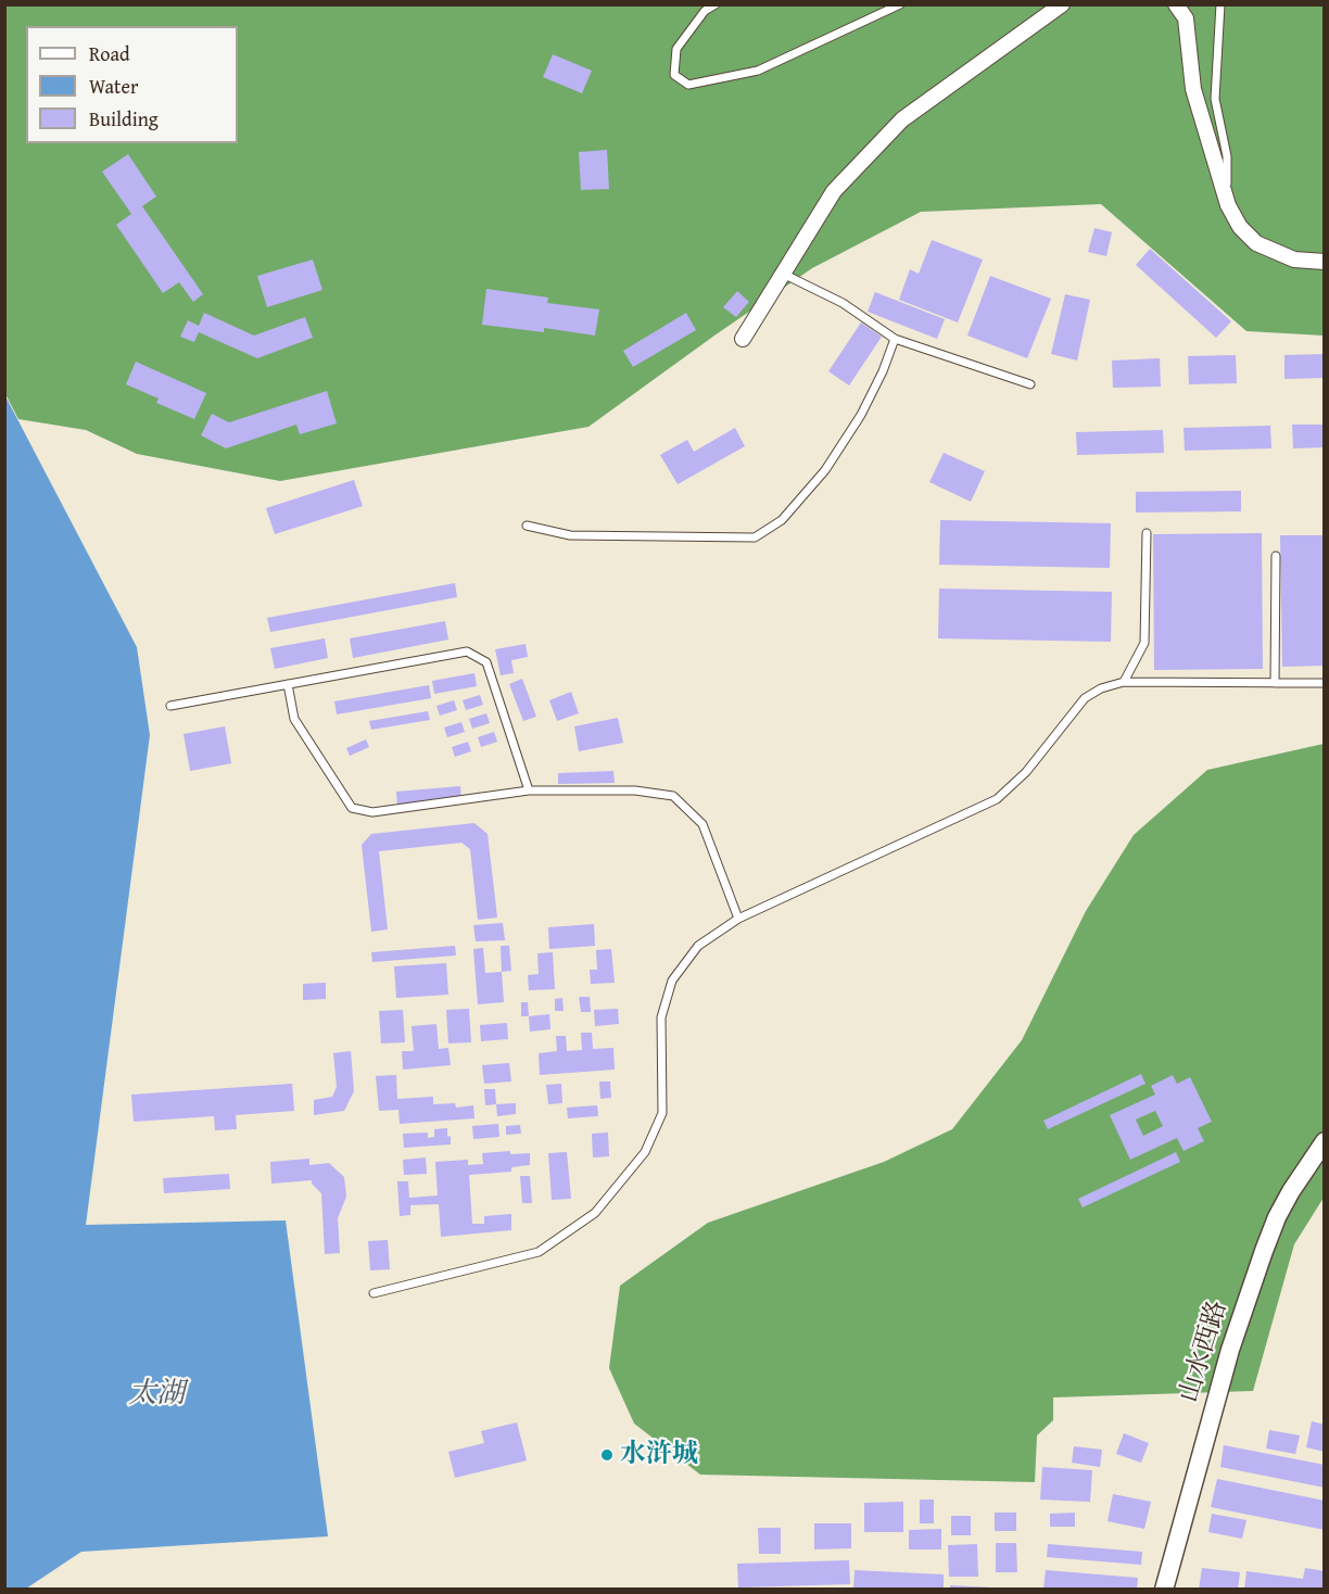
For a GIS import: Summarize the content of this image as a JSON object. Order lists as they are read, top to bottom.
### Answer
{
  "streets": {
    "street": ["山水西路"]
  },
  "water": ["太湖"],
  "places": ["水浒城"],
  "legend": ["Road", "Water", "Building"]
}
